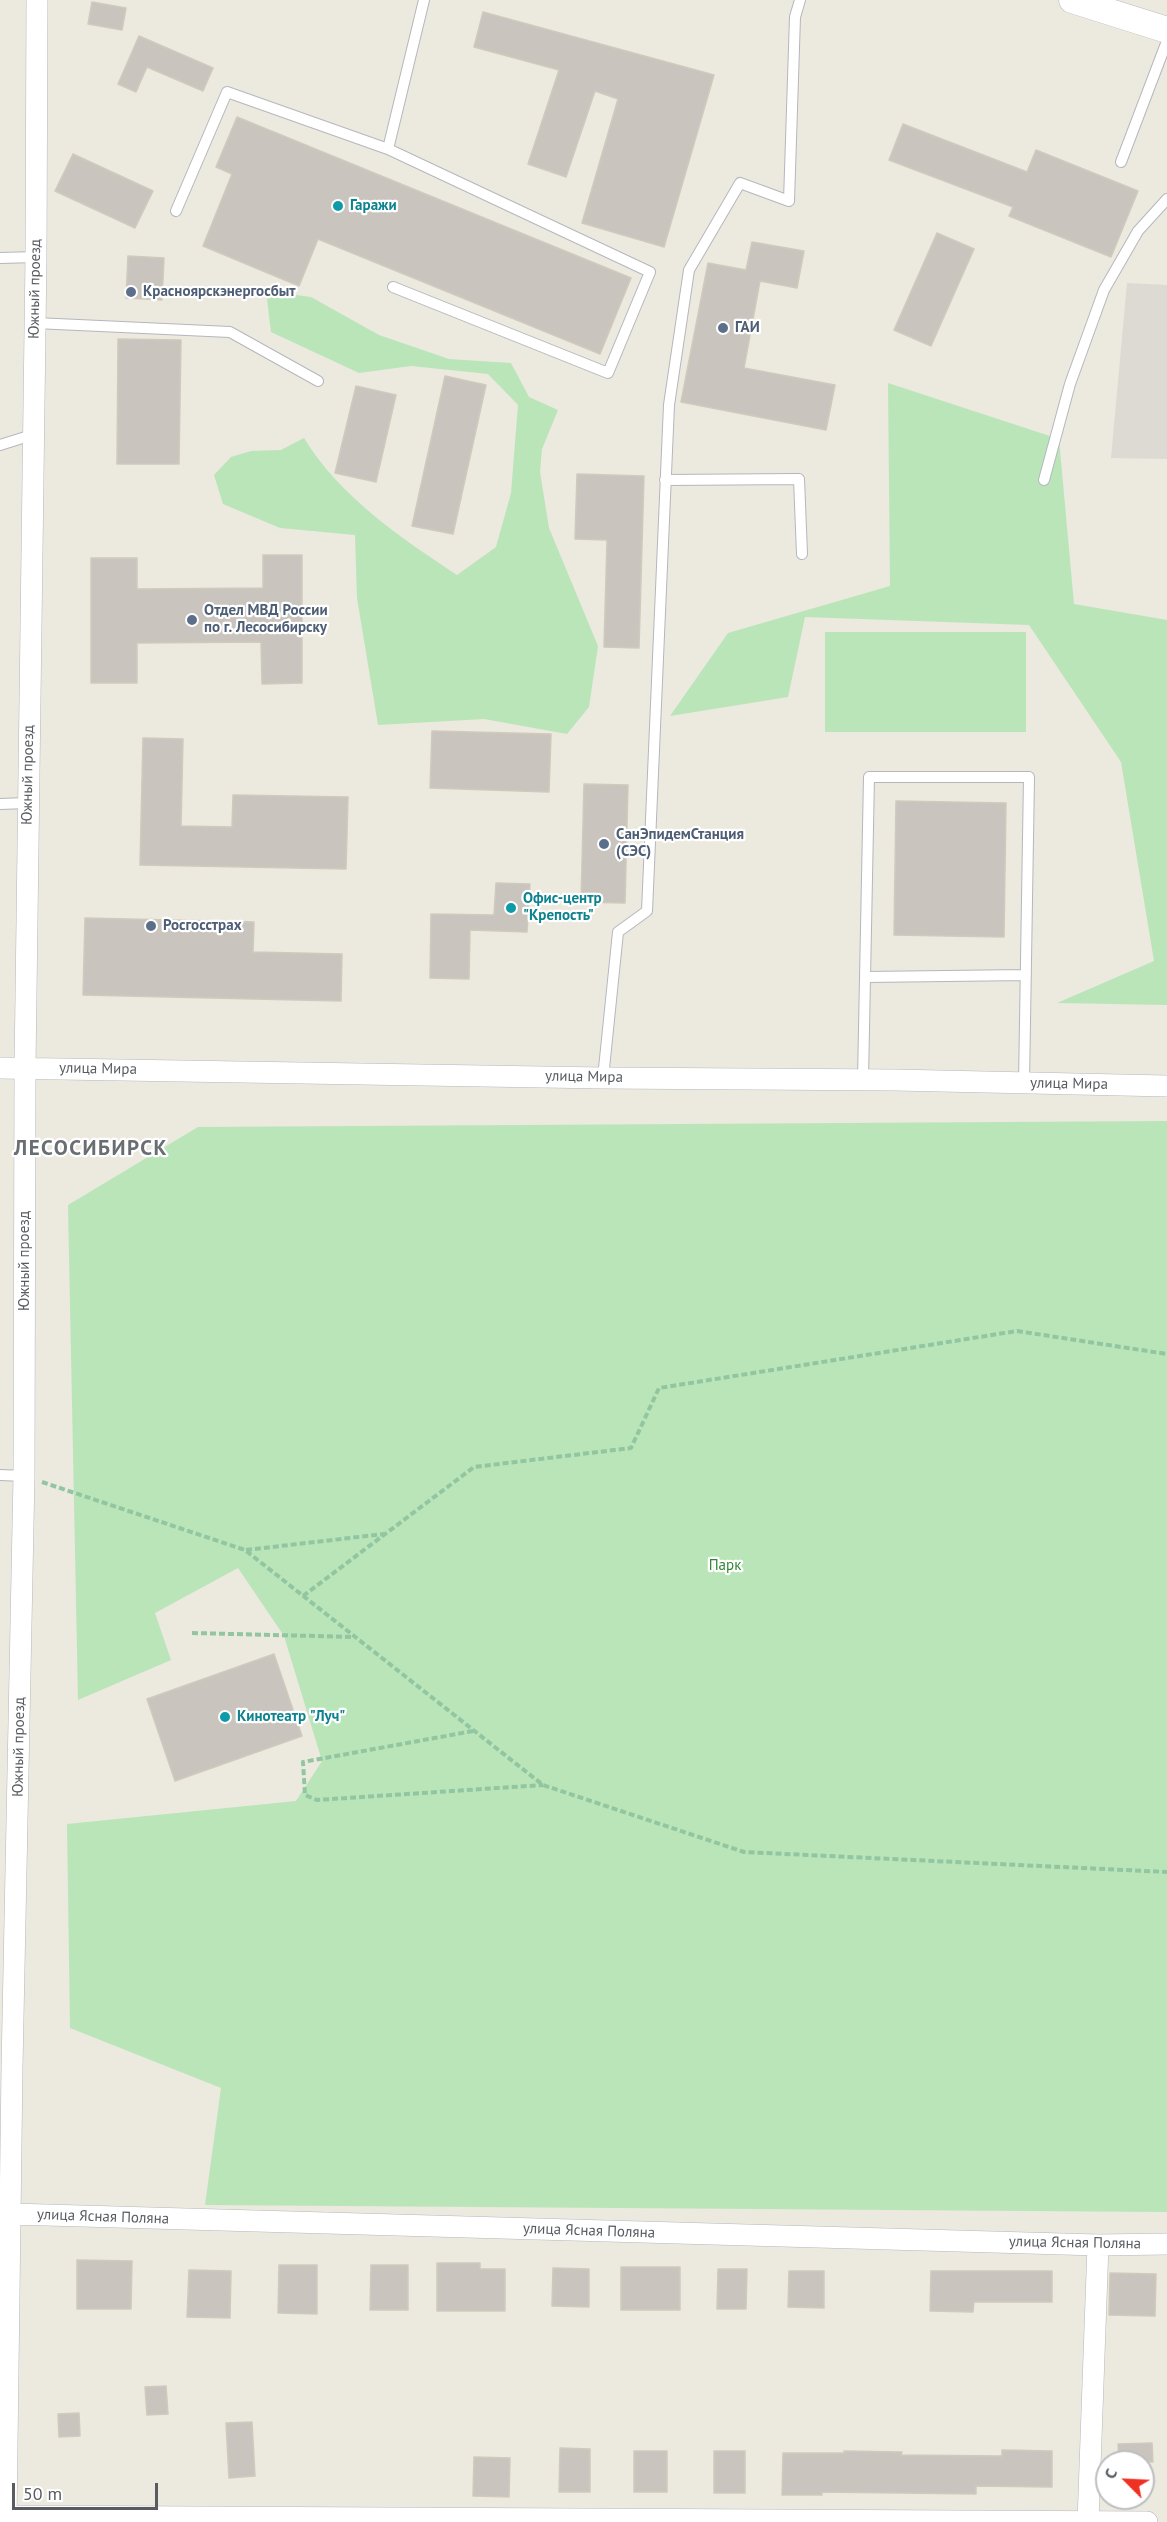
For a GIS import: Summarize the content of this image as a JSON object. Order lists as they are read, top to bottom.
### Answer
{
  "streets": {
    "street": ["Южный проезд", "улица Мира", "улица Ясная Поляна"]
  },
  "crossings": [
    ["Южный проезд", "улица Мира"],
    ["Южный проезд", "улица Ясная Поляна"]
  ],
  "districts": ["ЛЕСОСИБИРСК"],
  "parks": ["Парк"],
  "places": [
    "Гаражи",
    "Красноярскэнергосбыт",
    "ГАИ",
    "Отдел МВД России по г. Лесосибирску",
    "СанЭпидемСтанция (СЭС)",
    "Офис-центр \"Крепость\"",
    "Росгосстрах",
    "Кинотеатр \"Луч\""
  ],
  "scale_bar": "50 m",
  "north": "top left"
}
